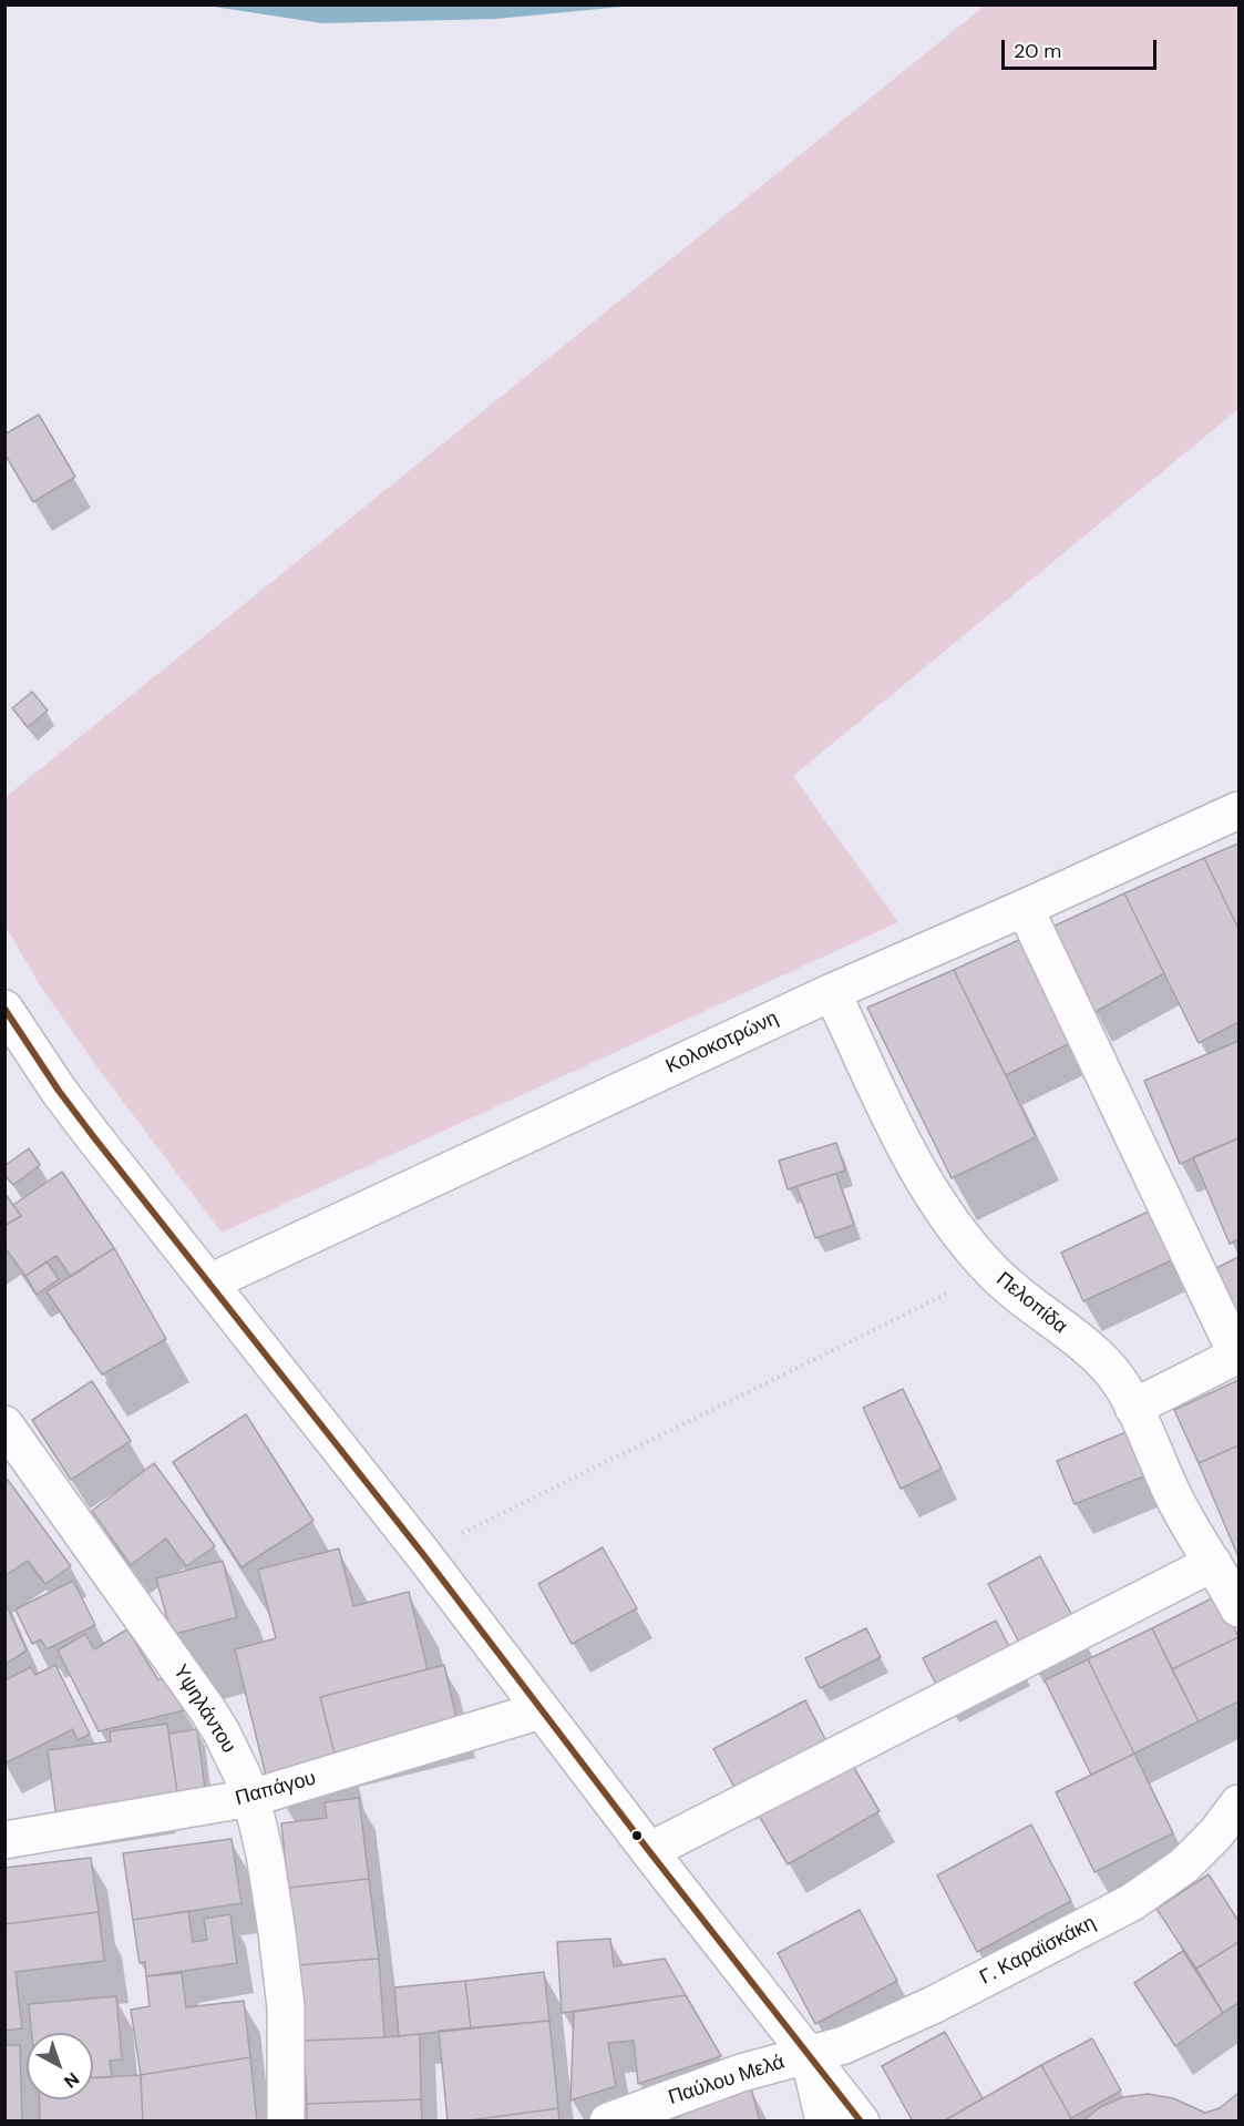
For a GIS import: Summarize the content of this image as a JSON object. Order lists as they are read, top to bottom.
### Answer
{
  "streets": {
    "street": [
      "Κολοκοτρώνη",
      "Πελοπίδα",
      "Υψηλάντου",
      "Παπάγου",
      "Γ. Καραϊσκάκη",
      "Παύλου Μελά"
    ]
  },
  "crossings": [
    ["Κολοκοτρώνη", "Πελοπίδα"],
    ["Υψηλάντου", "Παπάγου"],
    ["Γ. Καραϊσκάκη", "Παύλου Μελά"]
  ],
  "scale_bar": "20 m",
  "north": "bottom right"
}
